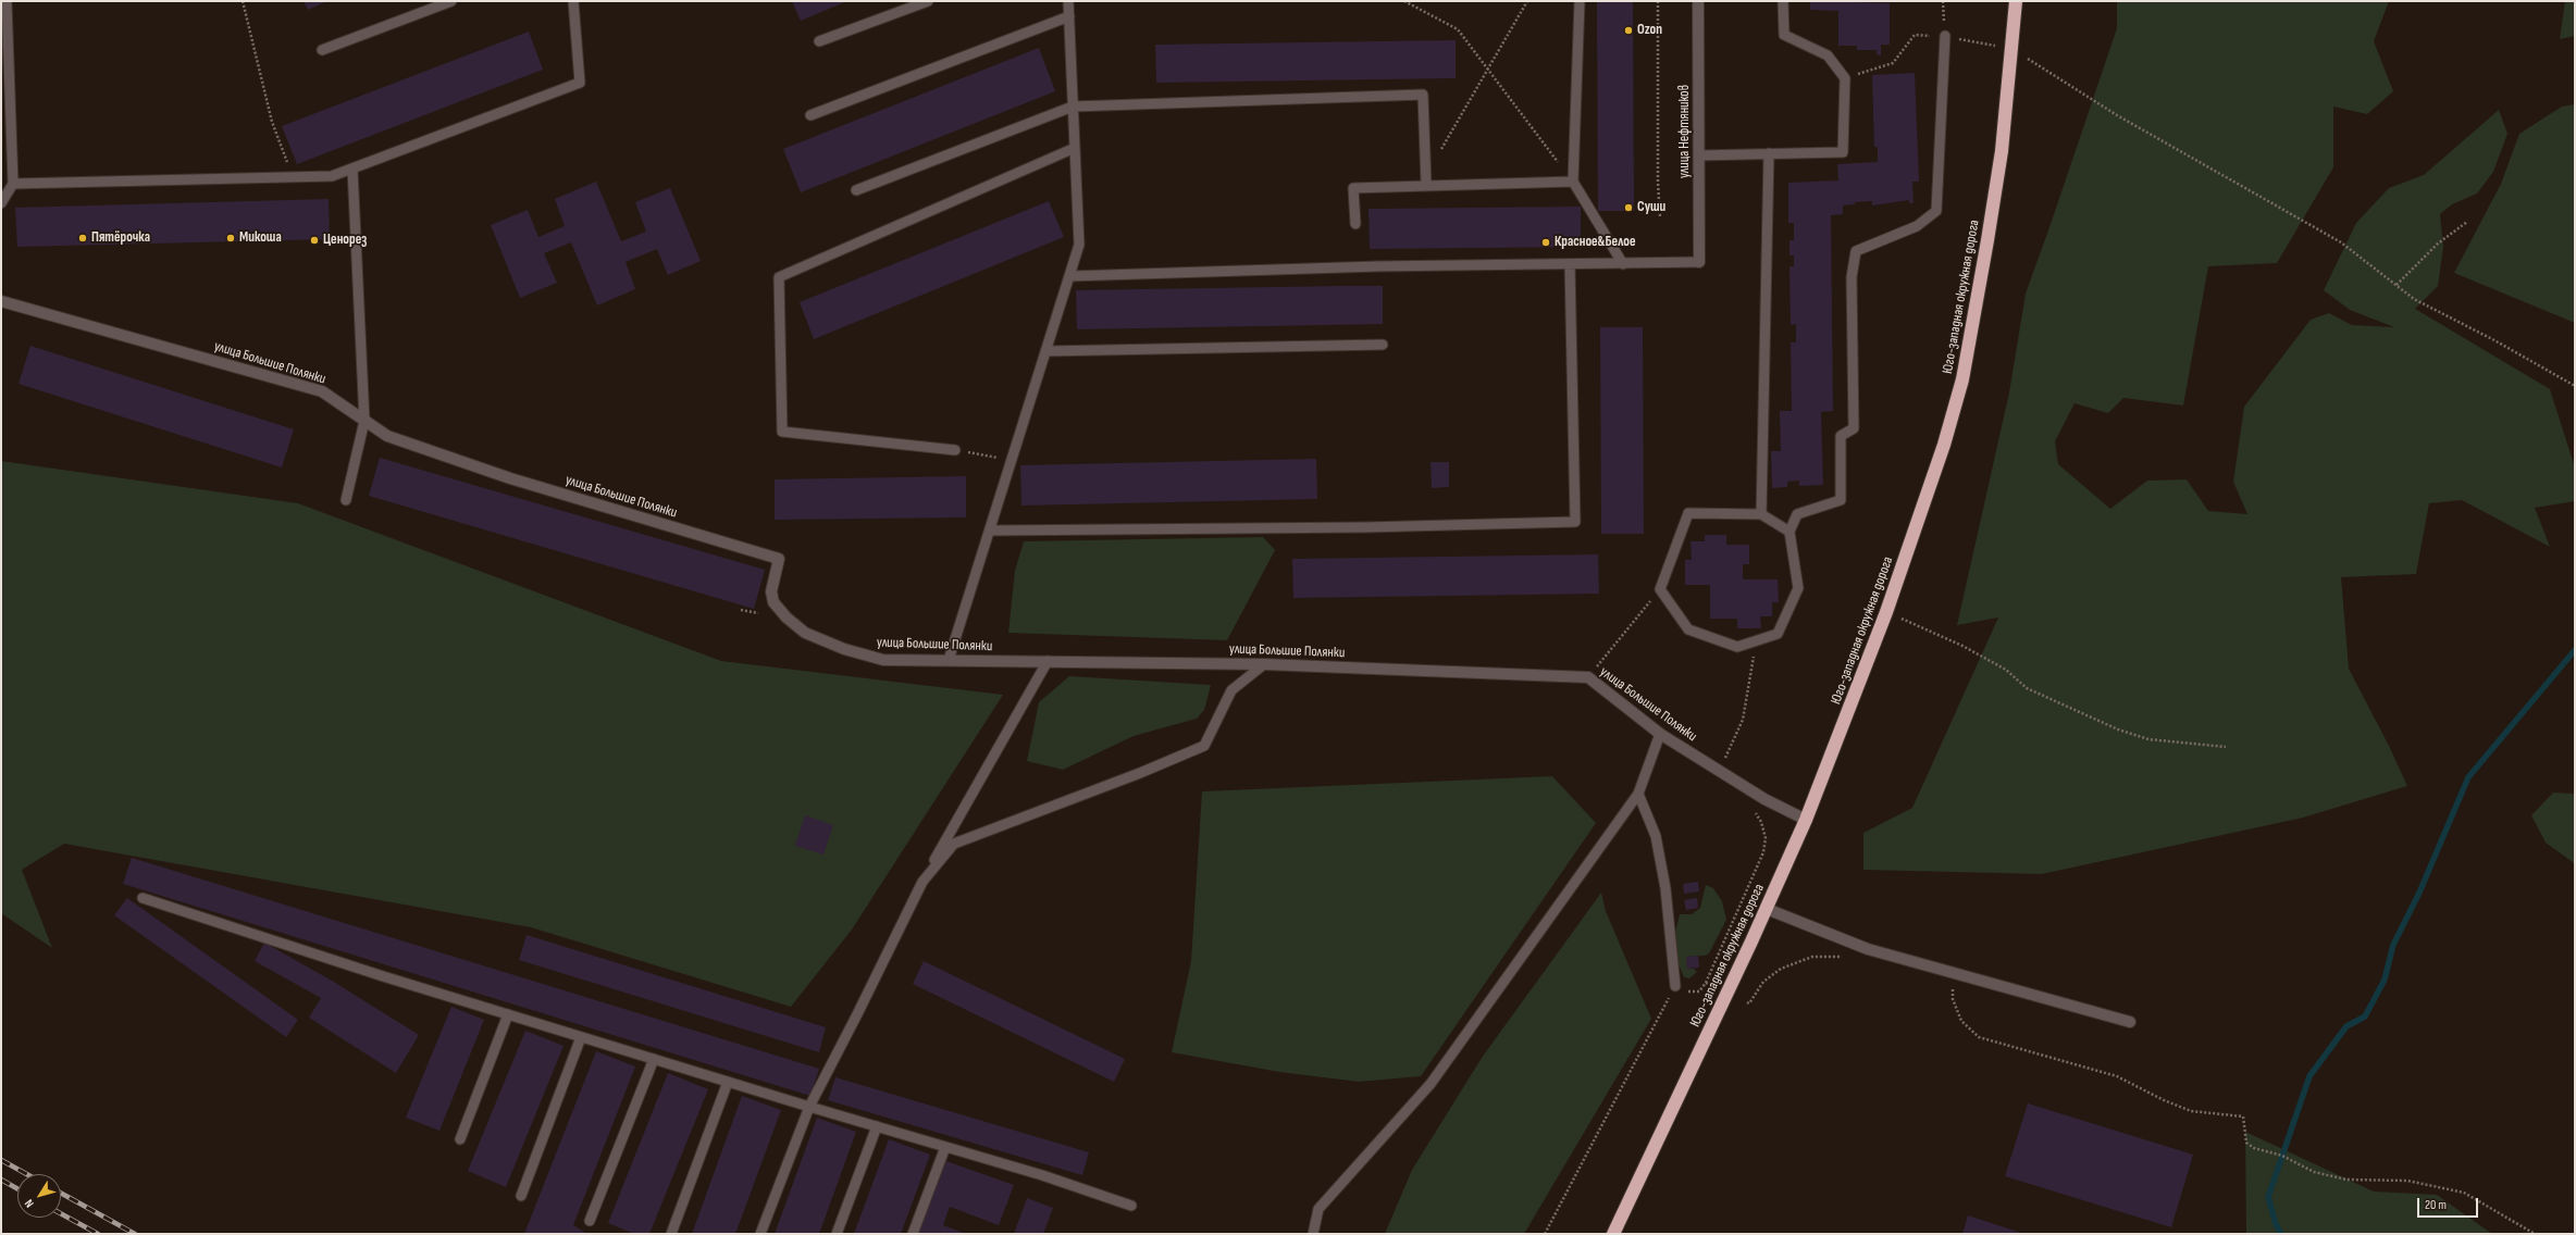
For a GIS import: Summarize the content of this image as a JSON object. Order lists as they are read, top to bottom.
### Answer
{
  "streets": {
    "highway": ["Юго-западная окружная дорога"],
    "street": ["улица Нефтяников", "улица Большие Полянки"]
  },
  "crossings": [
    ["Юго-западная окружная дорога", "улица Большие Полянки"]
  ],
  "places": [
    "Ozon",
    "Суши",
    "Пятёрочка",
    "Микоша",
    "Ценорез",
    "Красное&Белое"
  ],
  "scale_bar": "20 m",
  "north": "bottom left"
}
